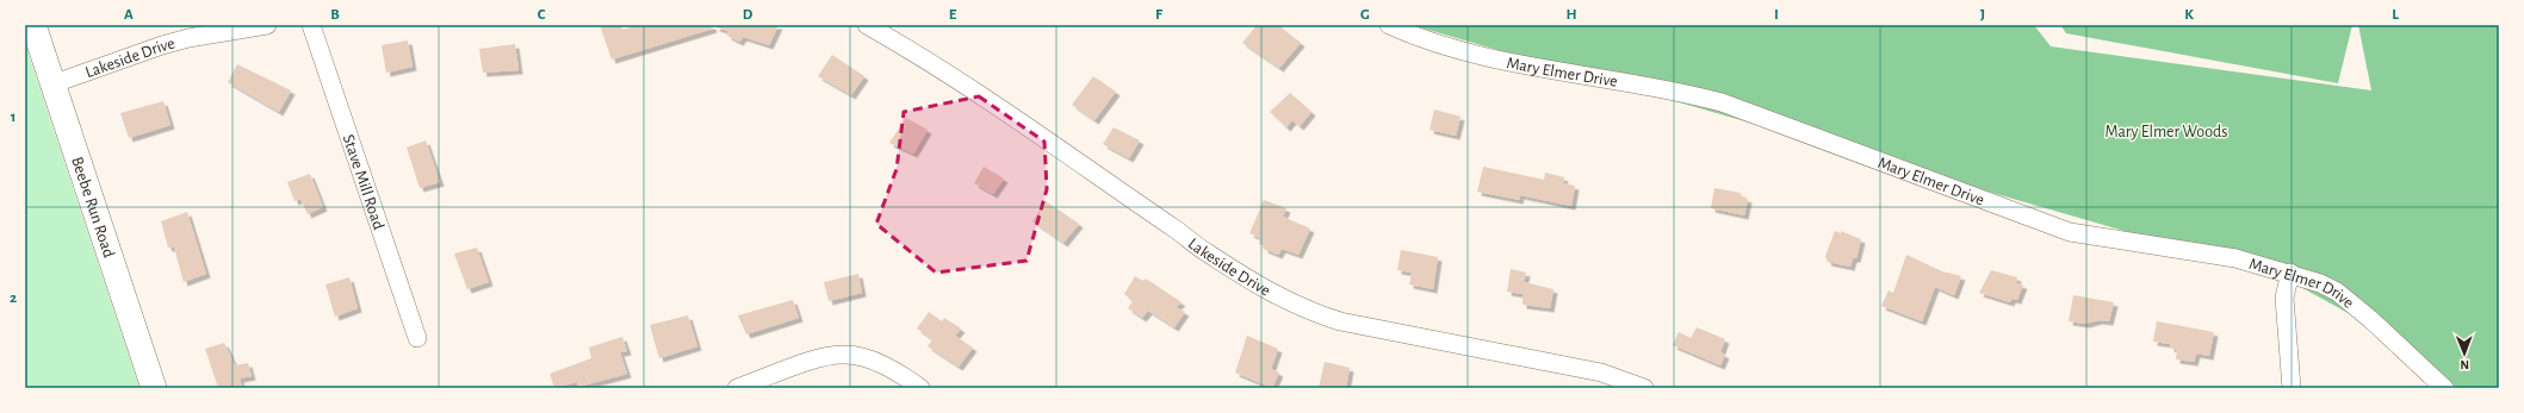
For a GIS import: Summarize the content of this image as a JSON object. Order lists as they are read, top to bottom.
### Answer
{
  "streets": {
    "main road": ["Beebe Run Road"],
    "street": ["Lakeside Drive", "Mary Elmer Drive", "Stave Mill Road"]
  },
  "crossings": [
    ["Lakeside Drive", "Beebe Run Road"]
  ],
  "parks": ["Mary Elmer Woods"],
  "north": "bottom",
  "grid": {
    "columns": [
      "A",
      "B",
      "C",
      "D",
      "E",
      "F",
      "G",
      "H",
      "I",
      "J",
      "K",
      "L"
    ],
    "rows": ["1", "2"]
  }
}
